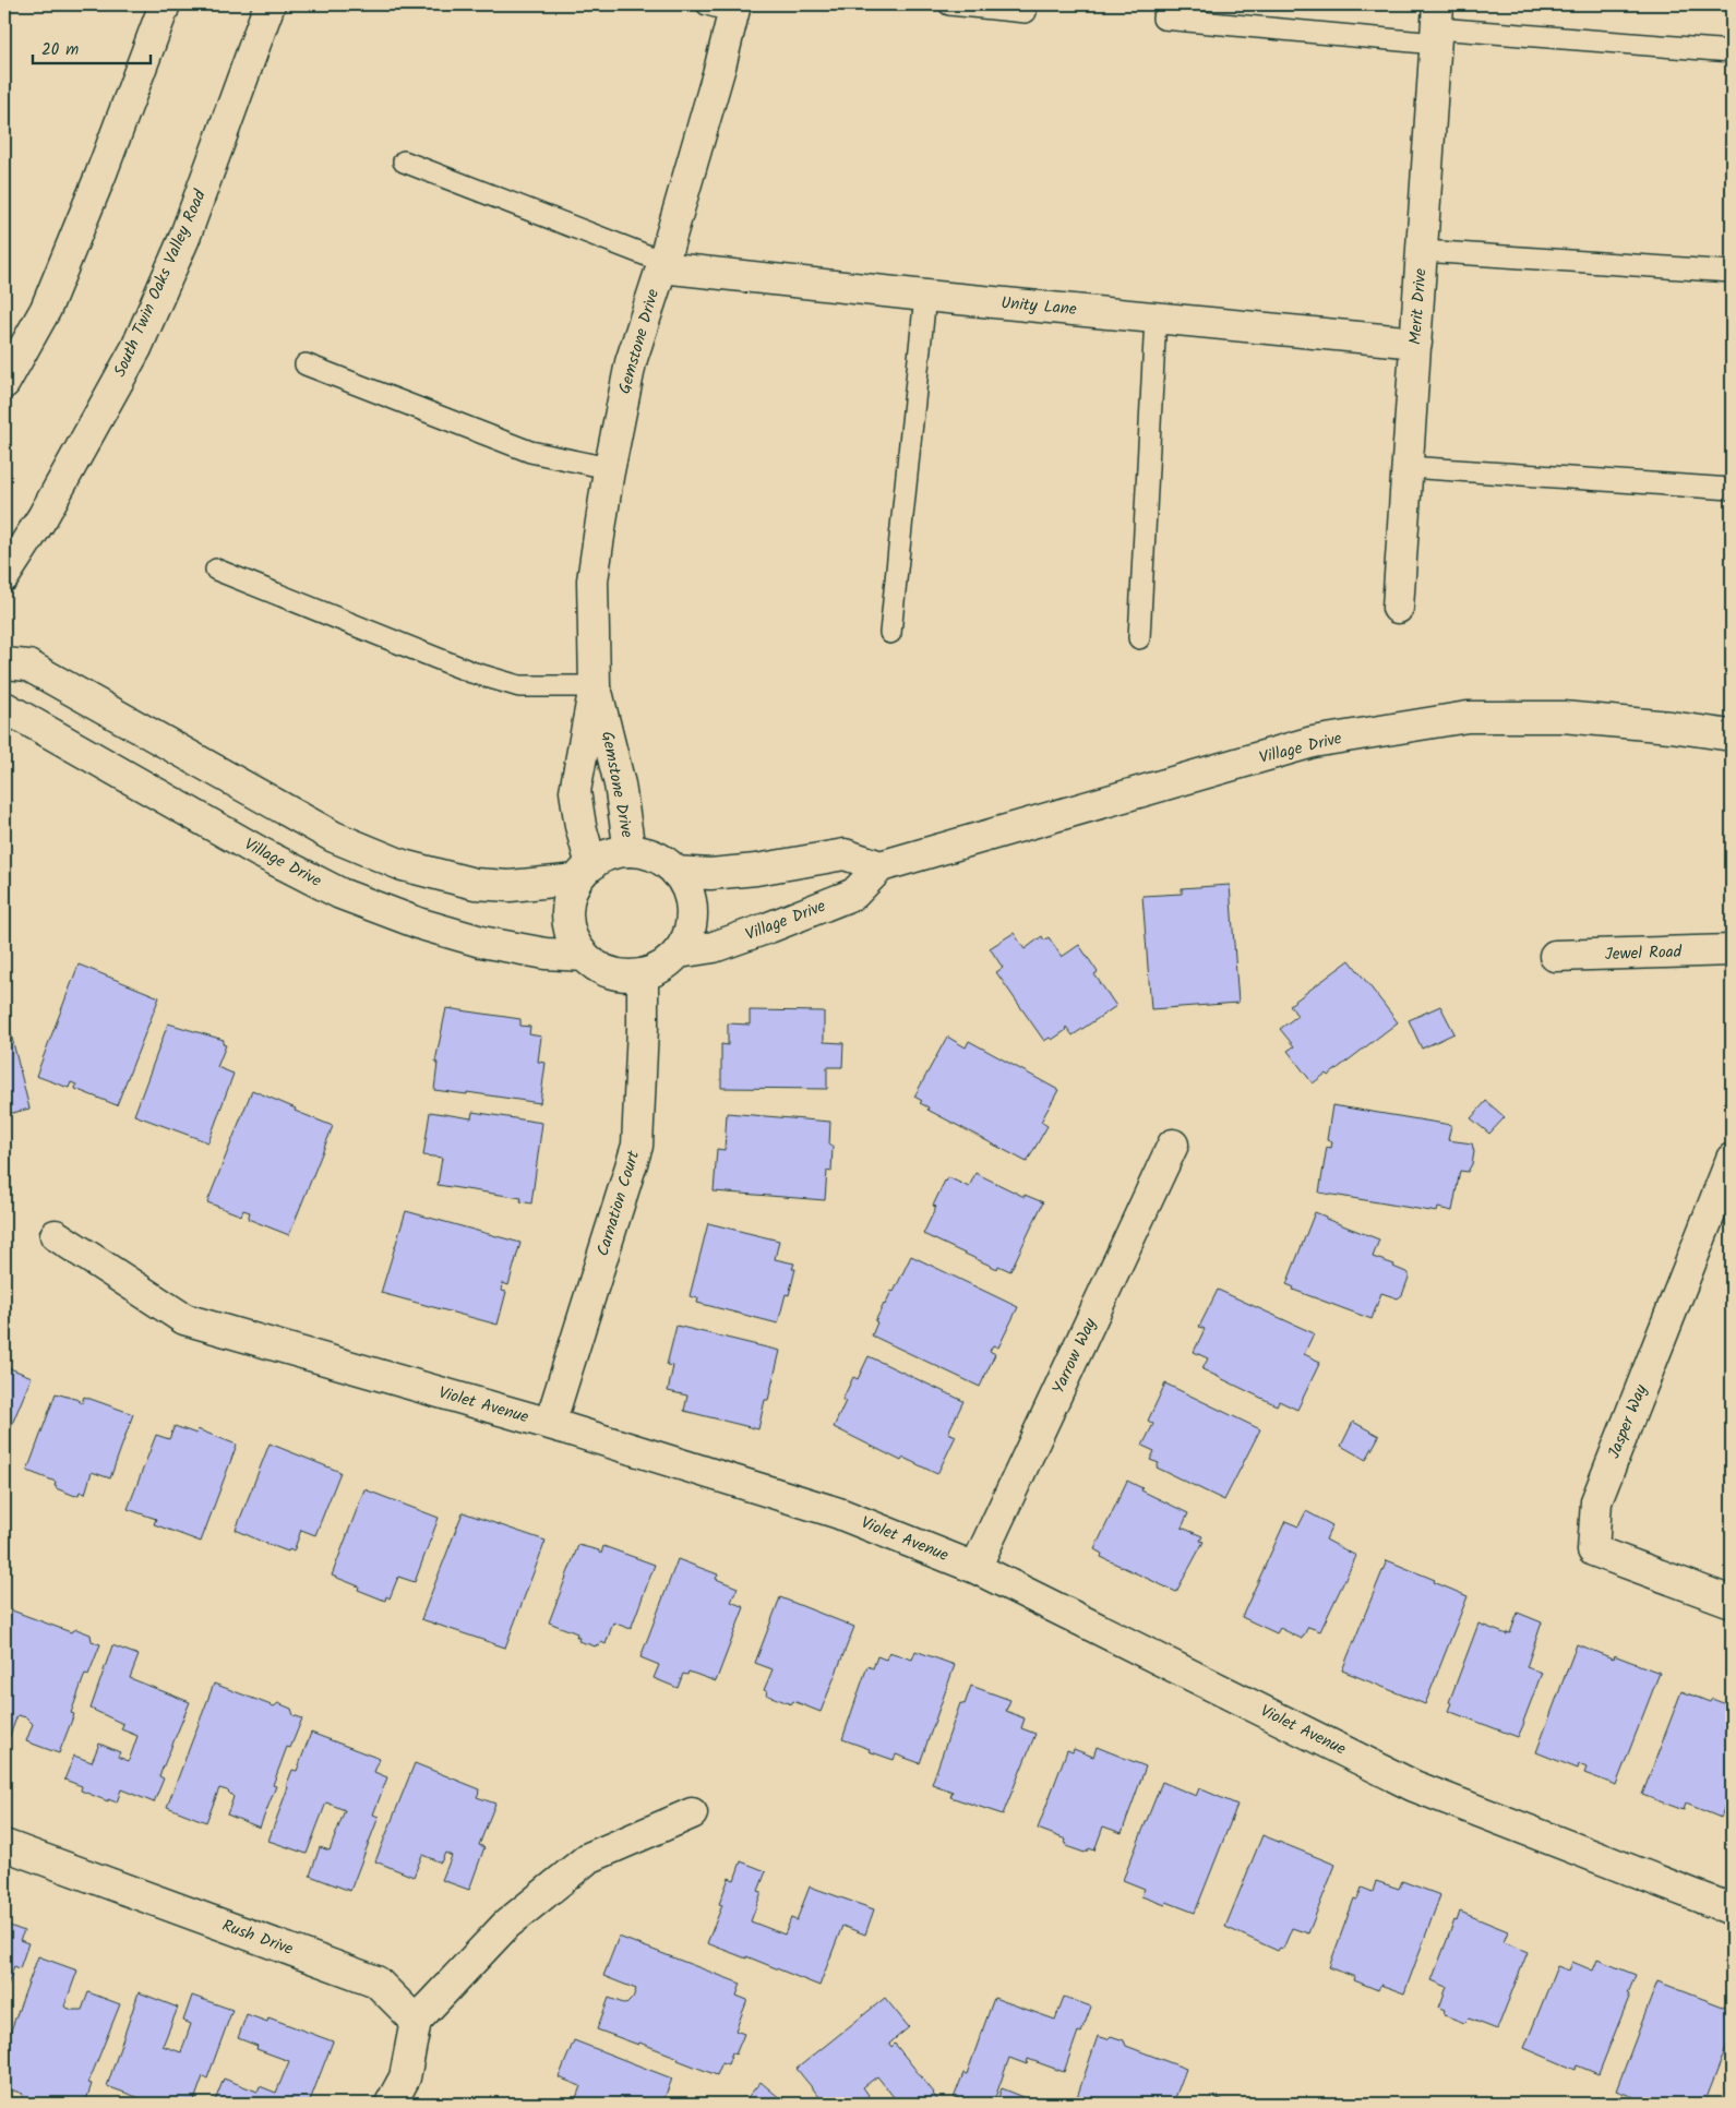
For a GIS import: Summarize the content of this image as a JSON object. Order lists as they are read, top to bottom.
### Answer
{
  "streets": {
    "street": [
      "South Twin Oaks Valley Road",
      "Unity Lane",
      "Merit Drive",
      "Gemstone Drive",
      "Village Drive",
      "Jewel Road",
      "Carnation Court",
      "Yarrow Way",
      "Violet Avenue",
      "Jasper Way",
      "Rush Drive"
    ]
  },
  "crossings": [
    ["Unity Lane", "Merit Drive"],
    ["Unity Lane", "Gemstone Drive"],
    ["Gemstone Drive", "Village Drive"],
    ["Gemstone Drive", "Carnation Court"],
    ["Village Drive", "Carnation Court"],
    ["Carnation Court", "Violet Avenue"],
    ["Yarrow Way", "Violet Avenue"]
  ],
  "scale_bar": "20 m"
}
